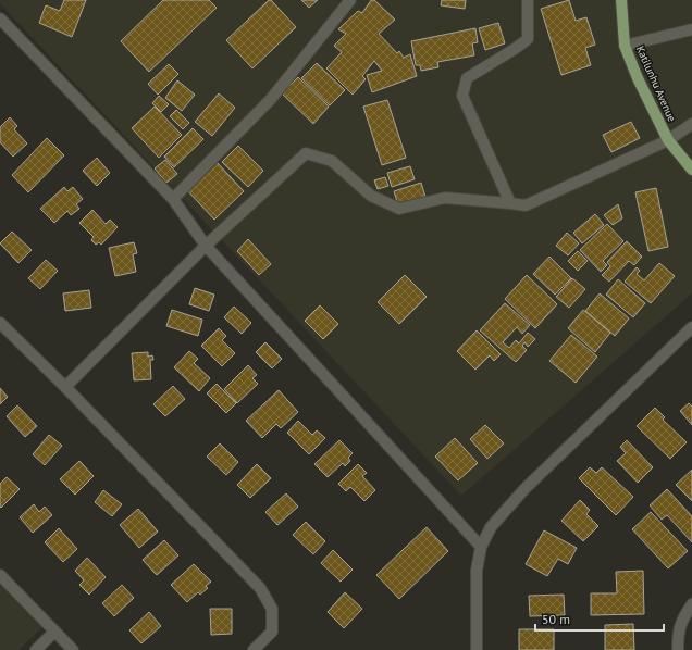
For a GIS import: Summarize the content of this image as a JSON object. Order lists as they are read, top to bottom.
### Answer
{
  "streets": {
    "main road": ["Katilunhu Avenue"]
  },
  "scale_bar": "50 m"
}
